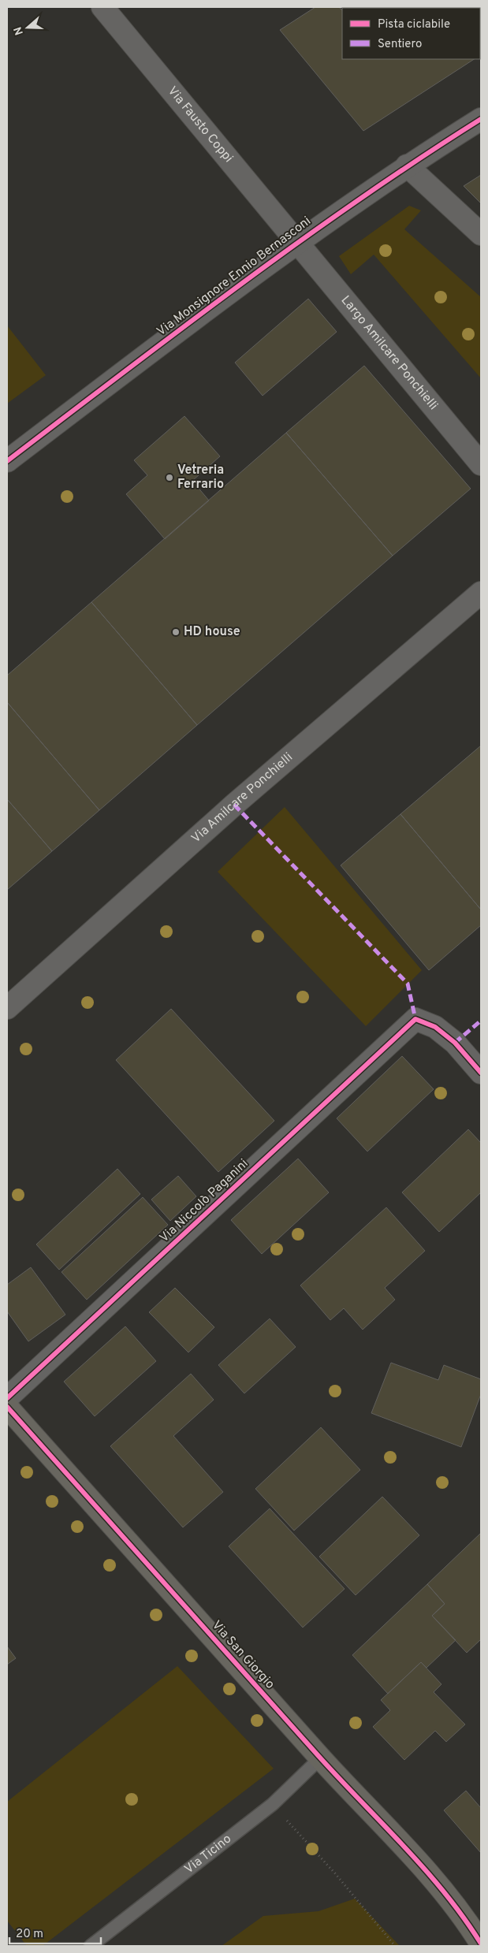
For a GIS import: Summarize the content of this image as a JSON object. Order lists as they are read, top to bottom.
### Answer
{
  "streets": {
    "street": [
      "Via Fausto Coppi",
      "Via Monsignore Ennio Bernasconi",
      "Largo Amilcare Ponchielli",
      "Via Amilcare Ponchielli",
      "Via Niccolò Paganini",
      "Via San Giorgio"
    ],
    "lane": ["Via Ticino"]
  },
  "crossings": [
    ["Via Fausto Coppi", "Via Monsignore Ennio Bernasconi"],
    ["Via Fausto Coppi", "Largo Amilcare Ponchielli"],
    ["Via Monsignore Ennio Bernasconi", "Largo Amilcare Ponchielli"],
    ["Via San Giorgio", "Via Ticino"]
  ],
  "places": ["Vetreria Ferrario", "HD house"],
  "legend": ["Pista ciclabile", "Sentiero"],
  "scale_bar": "20 m",
  "north": "left"
}
